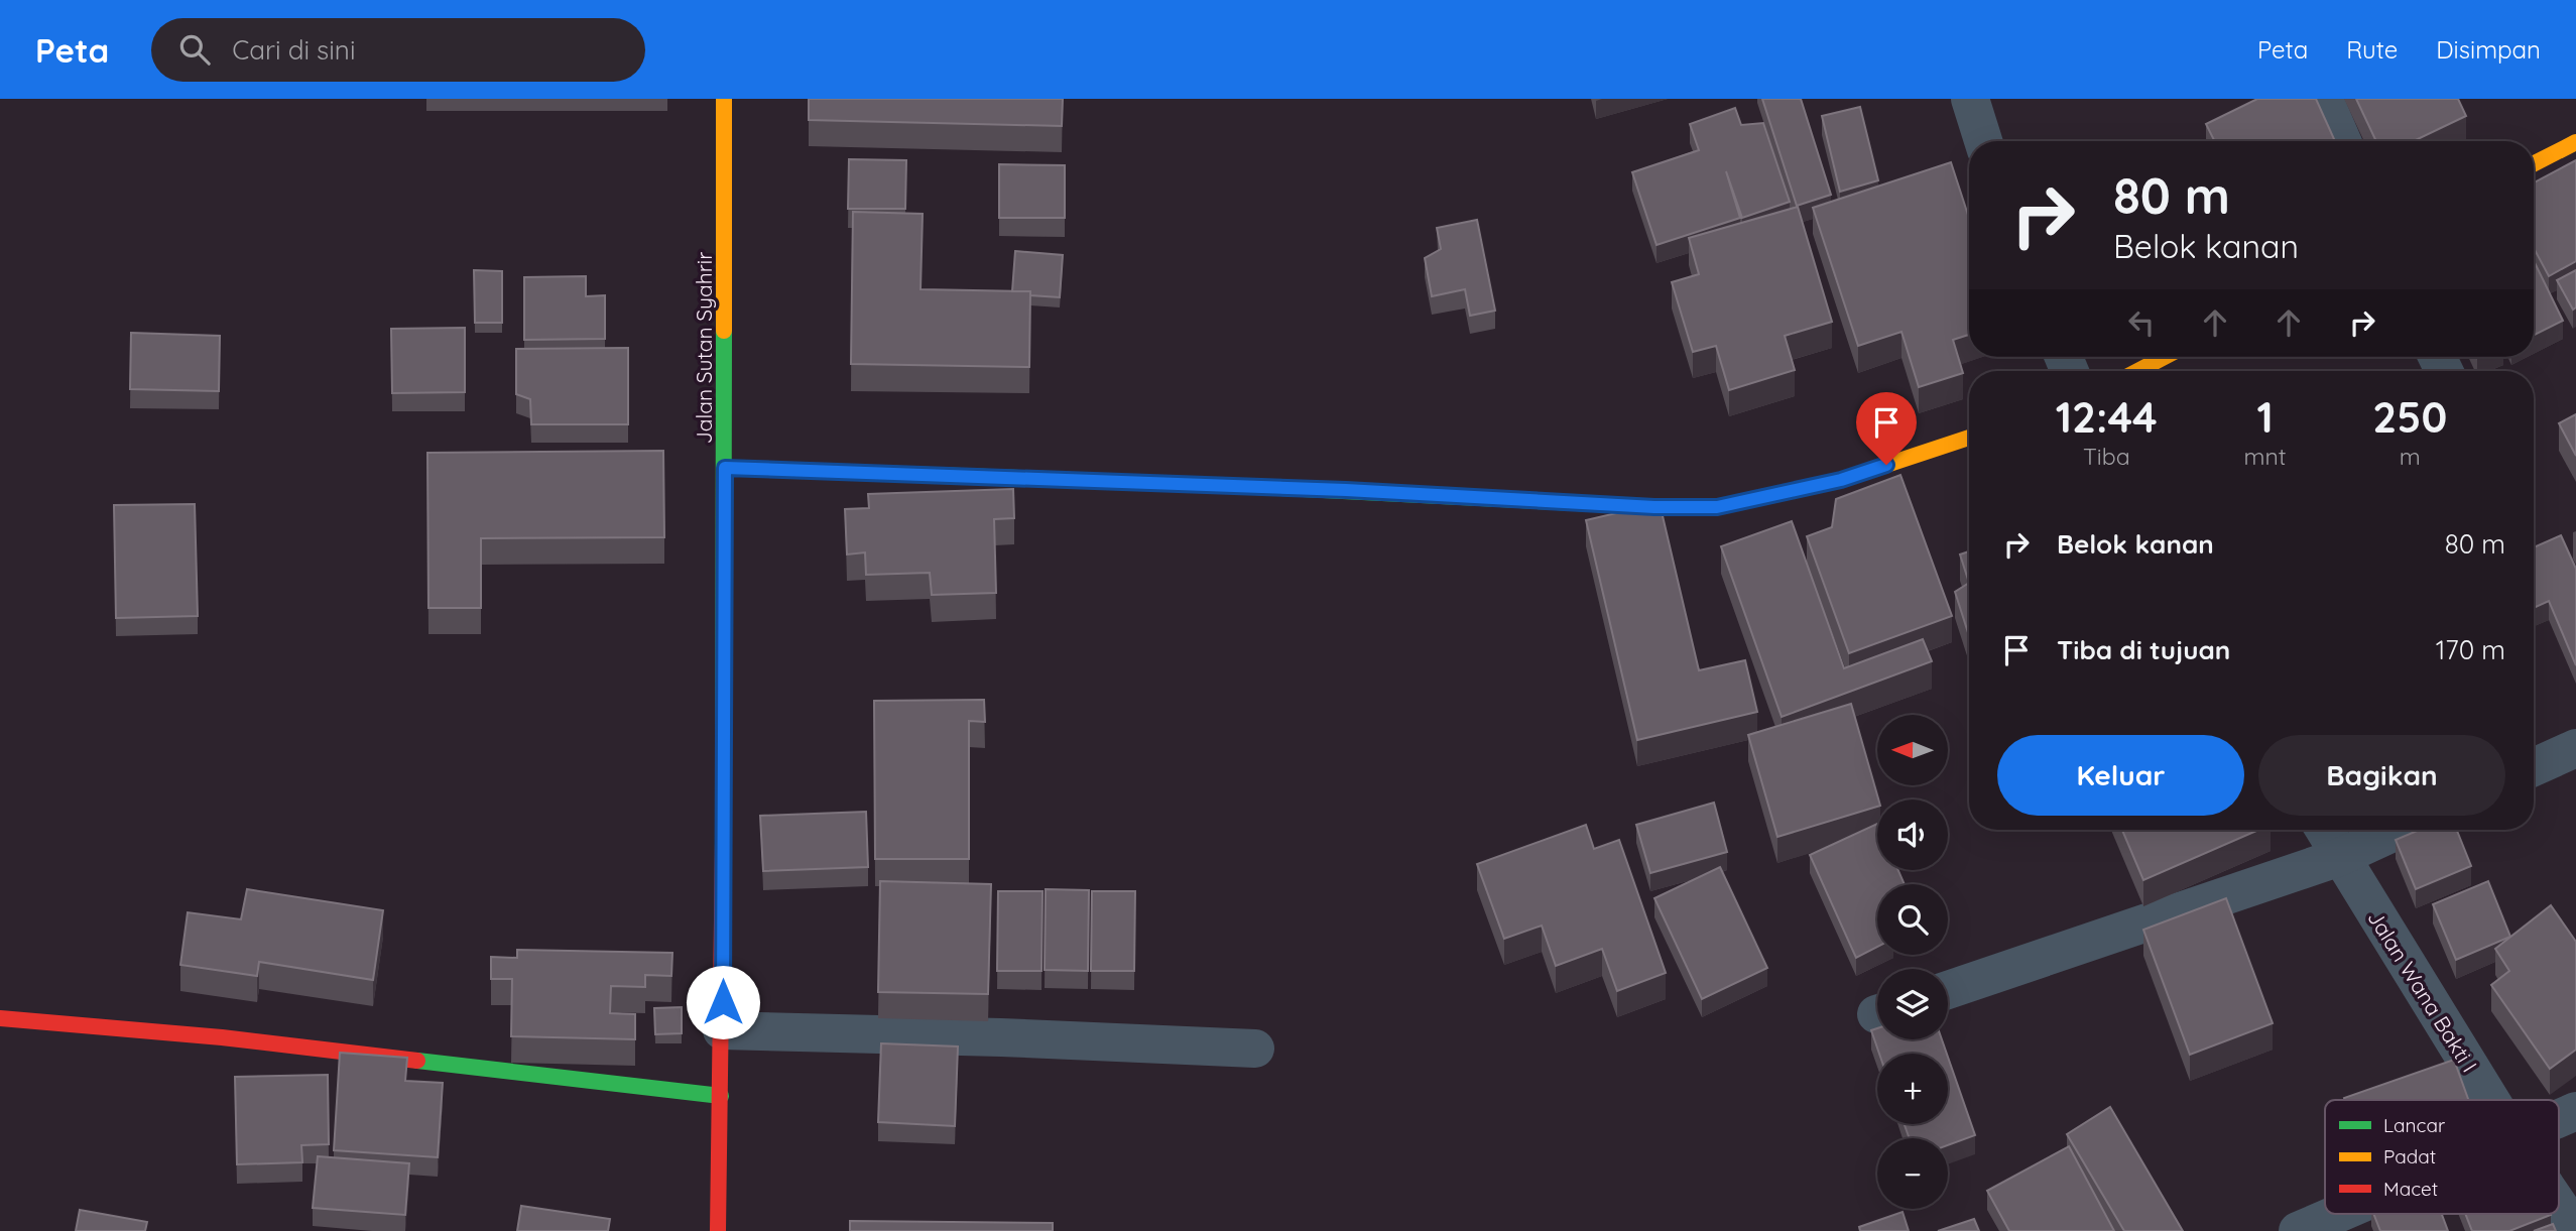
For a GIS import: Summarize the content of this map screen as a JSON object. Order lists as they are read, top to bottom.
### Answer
{
  "streets": {
    "street": ["Jalan Sutan Syahrir", "Jalan Wana Bakti I"]
  },
  "legend": ["Lancar", "Padat", "Macet"],
  "north": "left",
  "page": {
    "header": "Peta",
    "search": "Cari di sini",
    "nav": ["Peta", "Rute", "Disimpan"],
    "turn": ["80 m", "Belok kanan"],
    "eta": [
      "12:44",
      "Tiba",
      "1",
      "mnt",
      "250",
      "m"
    ],
    "list": [
      {
        "name": "Belok kanan",
        "value": "80 m"
      },
      {
        "name": "Tiba di tujuan",
        "value": "170 m"
      }
    ],
    "map_buttons": ["+", "−"],
    "buttons": ["Keluar", "Bagikan"]
  }
}
